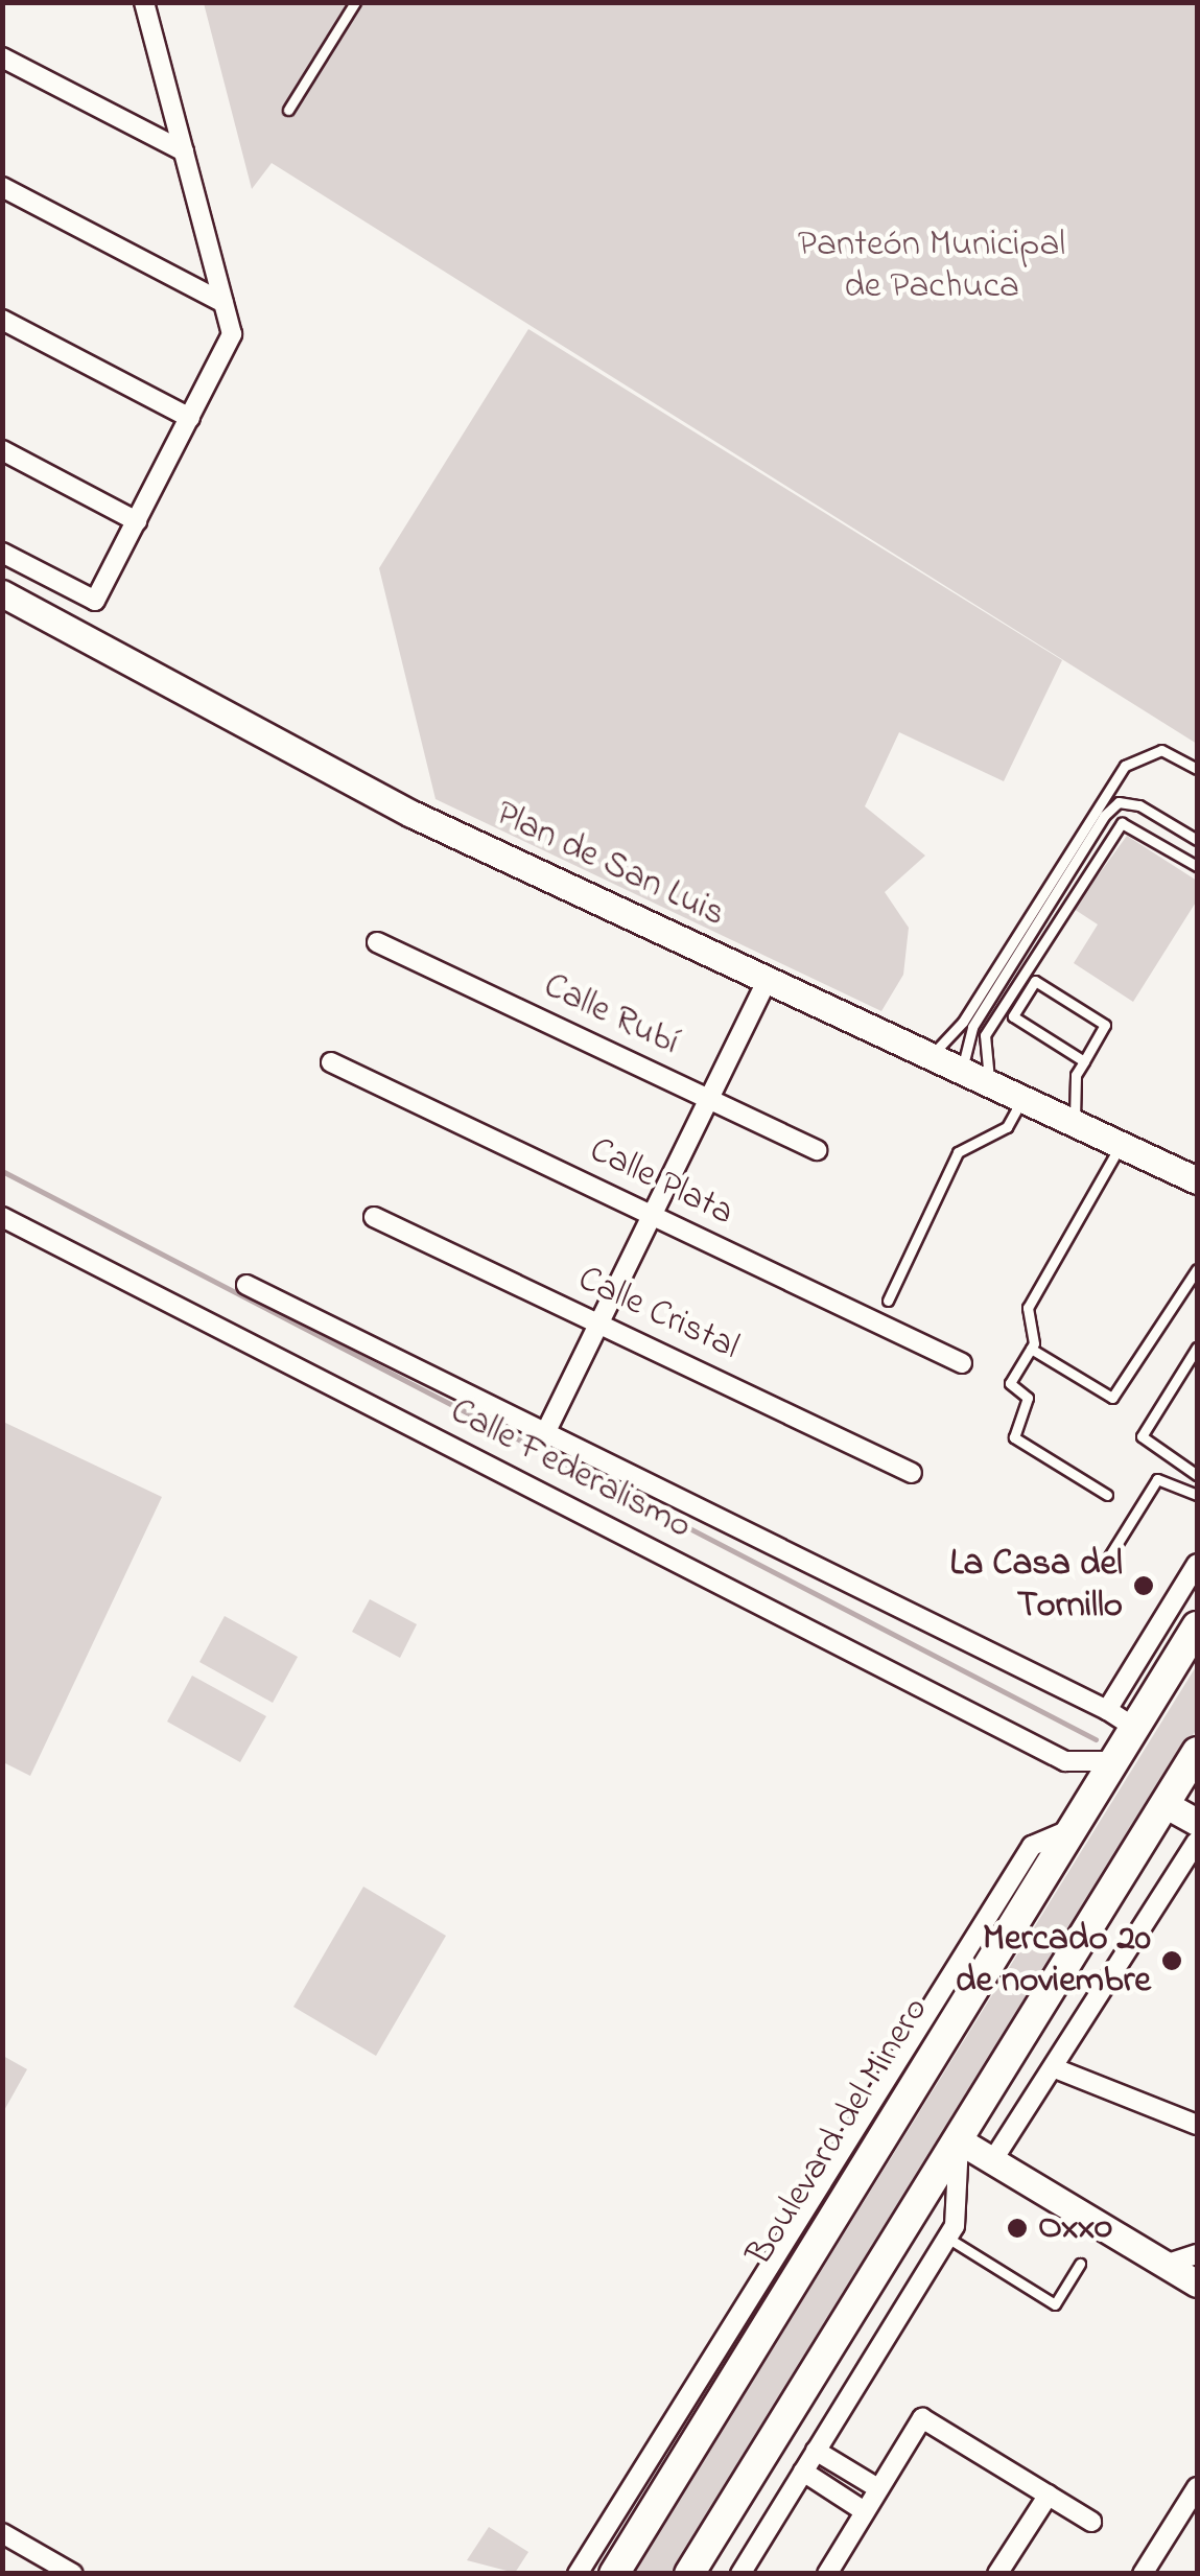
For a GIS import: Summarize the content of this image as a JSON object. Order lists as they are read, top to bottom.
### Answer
{
  "streets": {
    "main road": ["Boulevard del Minero"],
    "street": [
      "Plan de San Luis",
      "Calle Rubí",
      "Calle Plata",
      "Calle Cristal",
      "Calle Federalismo"
    ]
  },
  "crossings": [
    ["Calle Federalismo", "Boulevard del Minero"]
  ],
  "parks": ["Panteón Municipal de Pachuca"],
  "places": ["La Casa del Tornillo", "Mercado 20 de noviembre", "Oxxo"]
}
